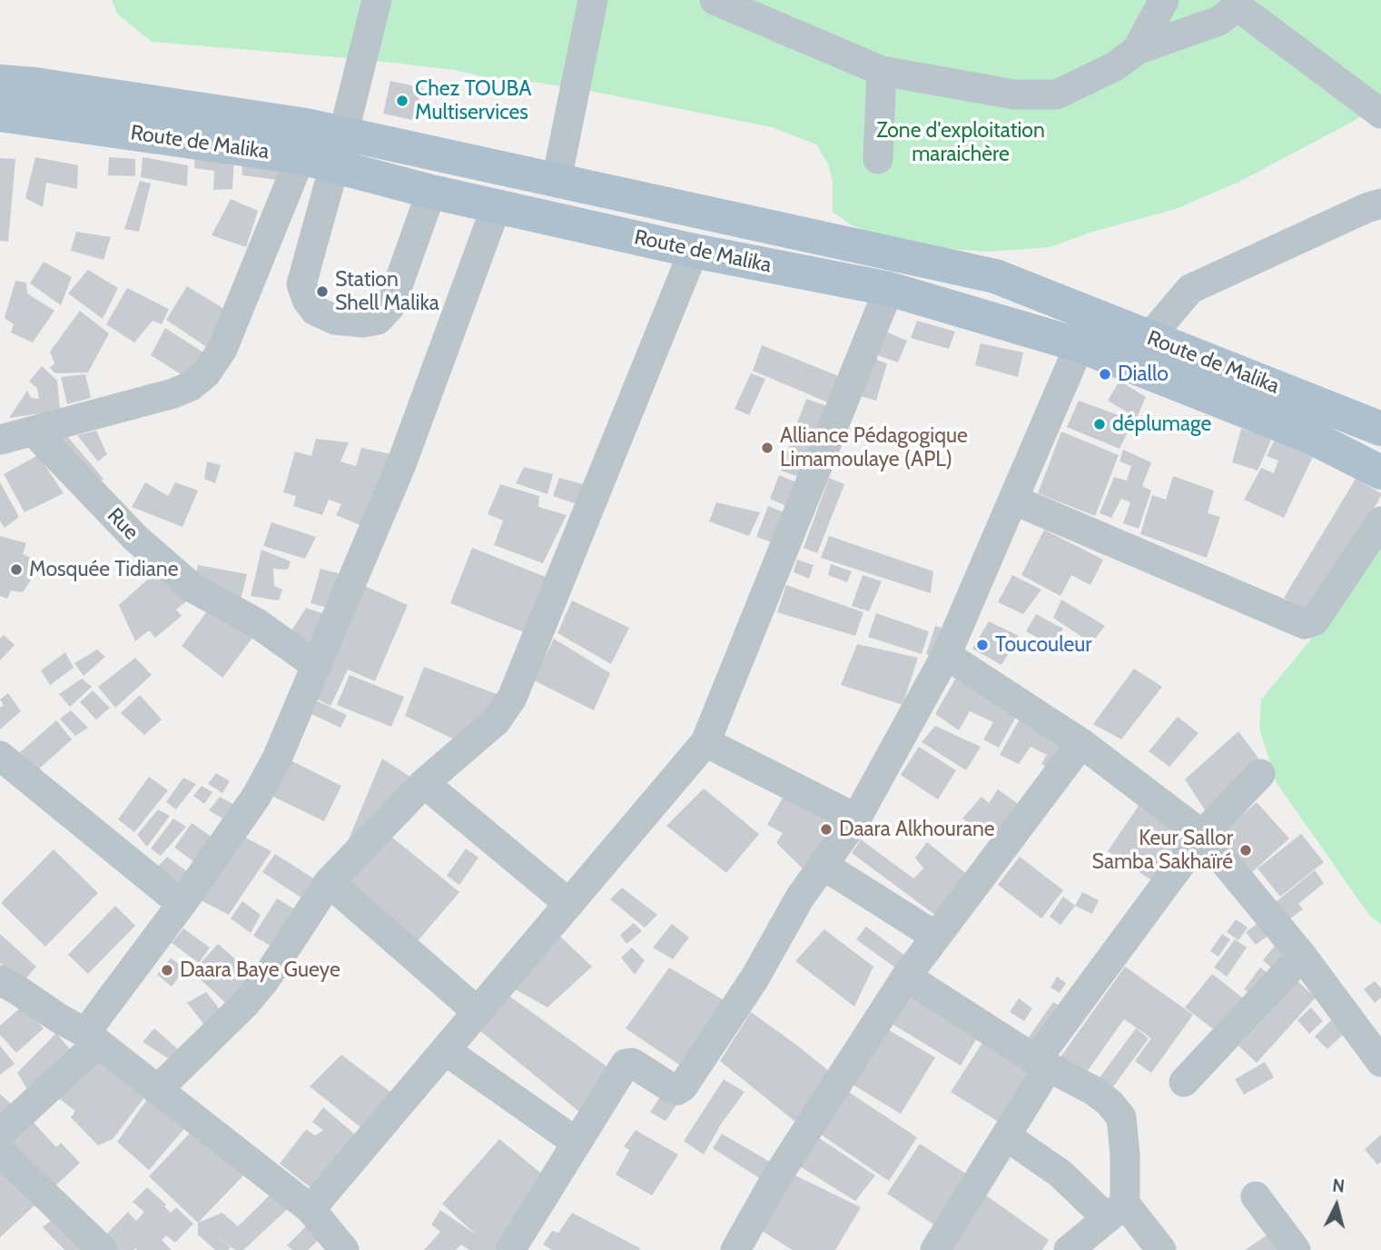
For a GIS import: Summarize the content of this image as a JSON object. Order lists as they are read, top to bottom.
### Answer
{
  "streets": {
    "main road": ["Route de Malika"],
    "street": ["Rue"]
  },
  "parks": ["Zone d'exploitation maraichère"],
  "places": [
    "Chez TOUBA Multiservices",
    "Station Shell Malika",
    "Diallo",
    "déplumage",
    "Alliance Pédagogique Limamoulaye (APL)",
    "Mosquée Tidiane",
    "Toucouleur",
    "Daara Alkhourane",
    "Keur Sallor Samba Sakhaïré",
    "Daara Baye Gueye"
  ],
  "north": "top"
}
